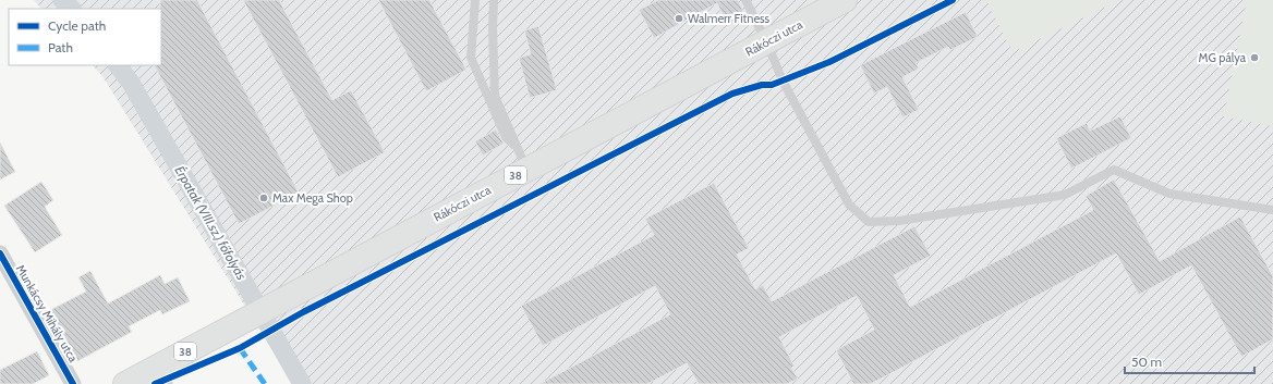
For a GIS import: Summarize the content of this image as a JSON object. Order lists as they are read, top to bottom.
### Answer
{
  "streets": {
    "main road": ["Rákóczi utca", "38"],
    "street": ["Munkácsy Mihály utca"]
  },
  "water": ["Érpatak (VIII.sz.) főfolyás"],
  "places": ["Walmerr Fitness", "MG pálya", "Max Mega Shop"],
  "legend": ["Cycle path", "Path"],
  "scale_bar": "50 m"
}
